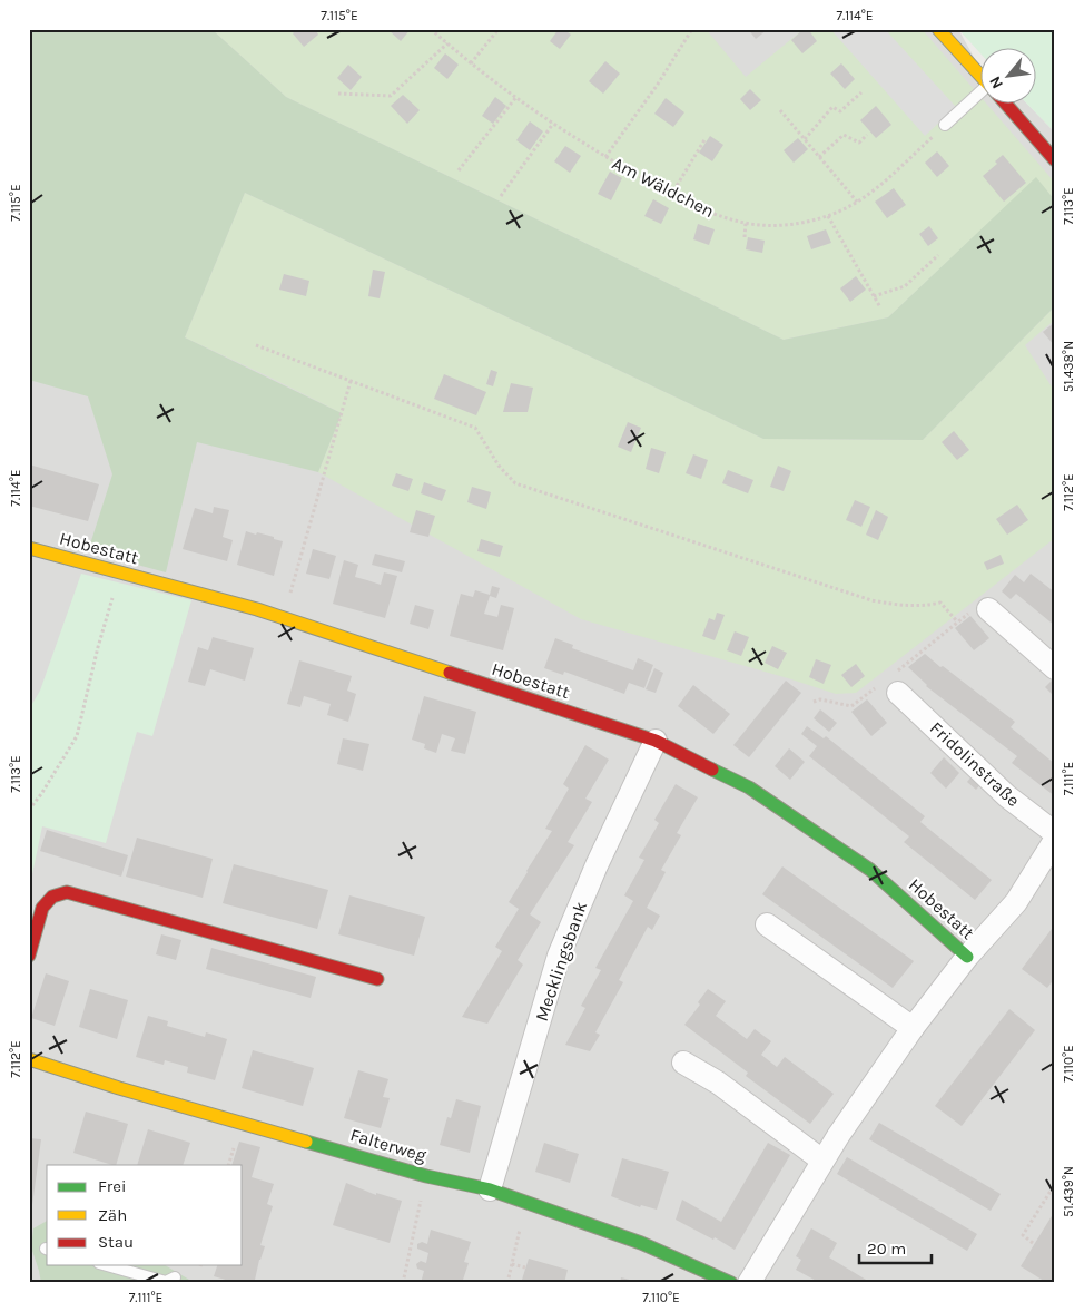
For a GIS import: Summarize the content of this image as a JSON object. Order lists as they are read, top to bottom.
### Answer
{
  "streets": {
    "street": [
      "Hobestatt",
      "Fridolinstraße",
      "Mecklingsbank",
      "Falterweg"
    ],
    "path": ["Am Wäldchen"]
  },
  "crossings": [
    ["Hobestatt", "Mecklingsbank"],
    ["Mecklingsbank", "Falterweg"]
  ],
  "legend": ["Frei", "Zäh", "Stau"],
  "scale_bar": "20 m",
  "north": "bottom left",
  "coordinates": [
    "7.115°E",
    "7.114°E",
    "7.113°E",
    "51.438°N",
    "7.112°E",
    "7.111°E",
    "7.110°E",
    "51.439°N"
  ]
}
